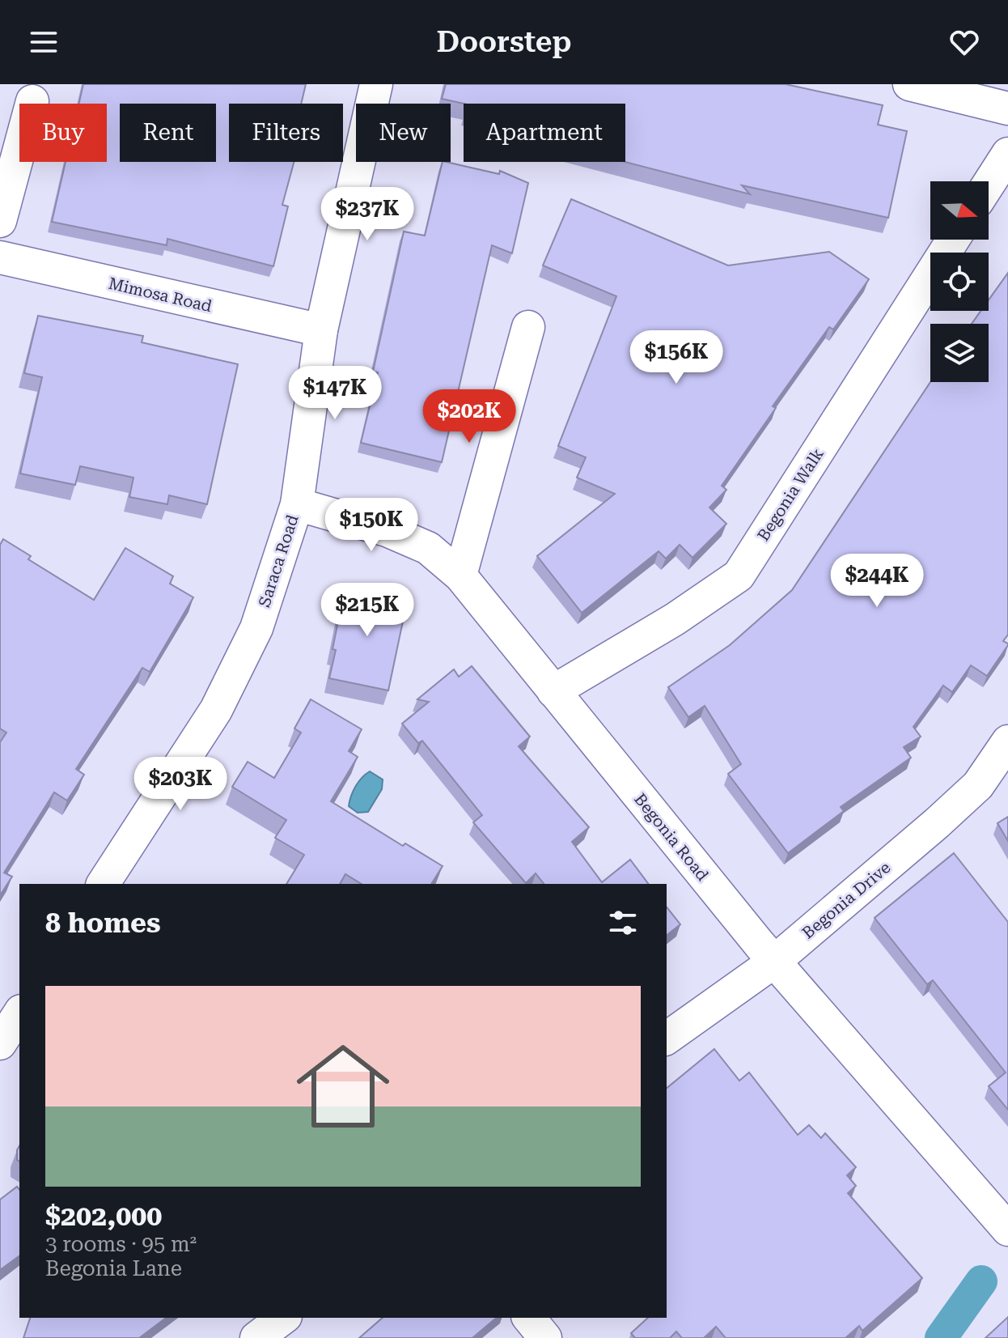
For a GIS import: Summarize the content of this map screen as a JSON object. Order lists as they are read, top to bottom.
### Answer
{
  "streets": {
    "street": [
      "Mimosa Road",
      "Begonia Walk",
      "Saraca Road",
      "Begonia Road",
      "Begonia Drive"
    ]
  },
  "crossings": [
    ["Mimosa Road", "Saraca Road"],
    ["Begonia Walk", "Begonia Road"],
    ["Saraca Road", "Begonia Road"],
    ["Begonia Road", "Begonia Drive"]
  ],
  "north": "right",
  "page": {
    "header": "Doorstep",
    "chip": [
      "Buy",
      "Rent",
      "Filters",
      "New",
      "Apartment"
    ],
    "price": [
      "$237K",
      "$156K",
      "$147K",
      "$202K",
      "$150K",
      "$244K",
      "$215K",
      "$203K"
    ],
    "heading": "8 homes",
    "list": [
      {
        "name": "$202,000",
        "note": "3 rooms · 95 m² · Begonia Lane"
      }
    ]
  }
}
